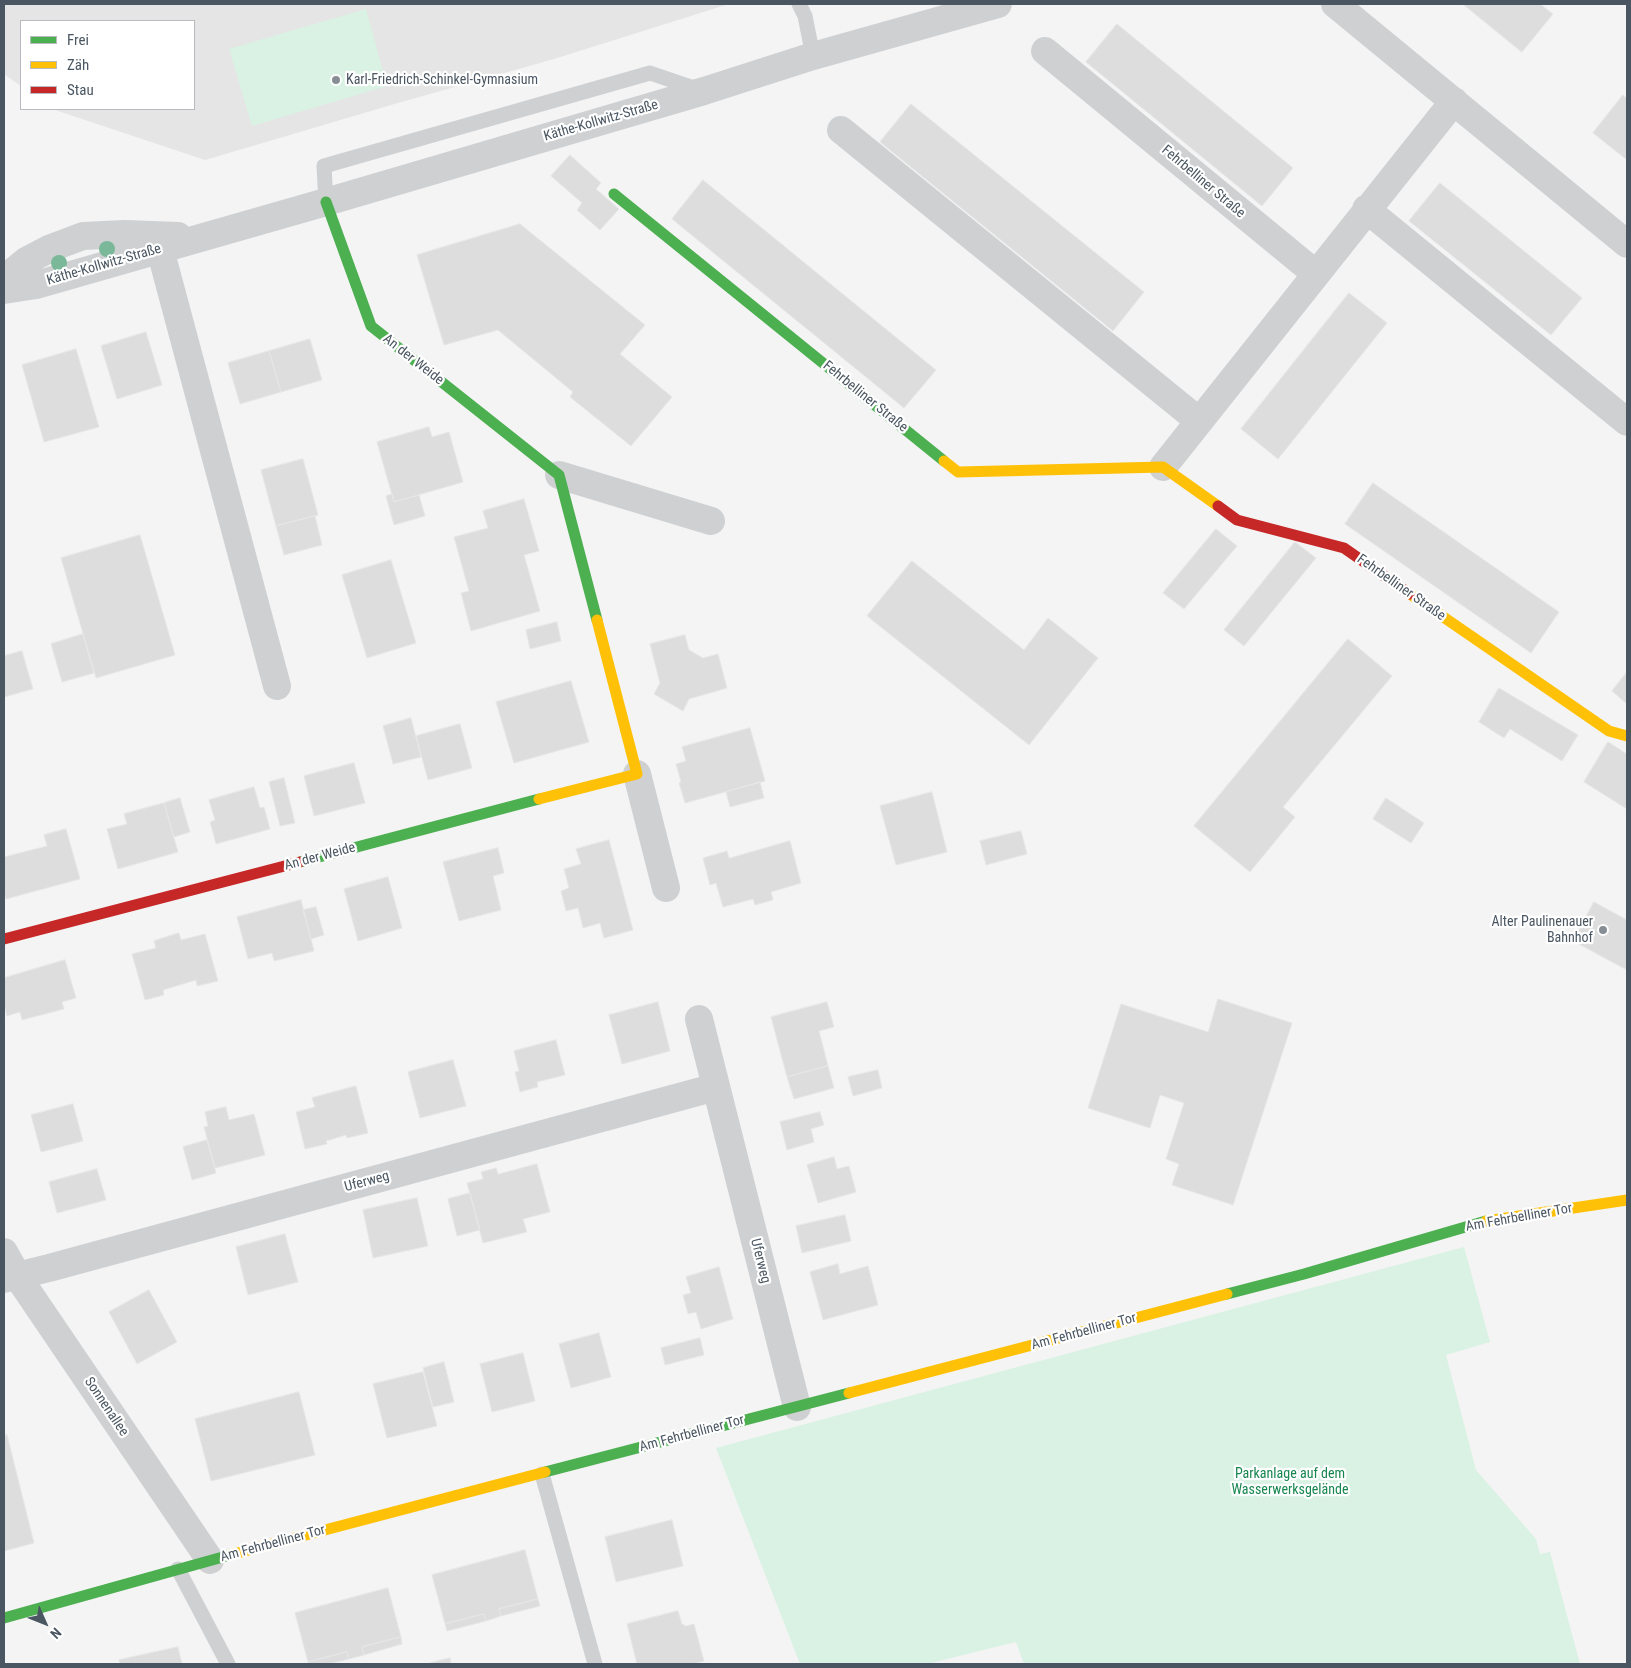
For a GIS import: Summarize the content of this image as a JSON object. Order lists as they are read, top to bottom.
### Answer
{
  "streets": {
    "street": [
      "Käthe-Kollwitz-Straße",
      "Fehrbelliner Straße",
      "An der Weide",
      "Uferweg",
      "Am Fehrbelliner Tor",
      "Sonnenallee"
    ]
  },
  "crossings": [
    ["Käthe-Kollwitz-Straße", "An der Weide"],
    ["Uferweg", "Am Fehrbelliner Tor"],
    ["Uferweg", "Sonnenallee"],
    ["Am Fehrbelliner Tor", "Sonnenallee"]
  ],
  "parks": ["Parkanlage auf dem Wasserwerksgelände"],
  "places": ["Karl-Friedrich-Schinkel-Gymnasium", "Alter Paulinenauer Bahnhof"],
  "legend": ["Frei", "Zäh", "Stau"],
  "north": "bottom right"
}
